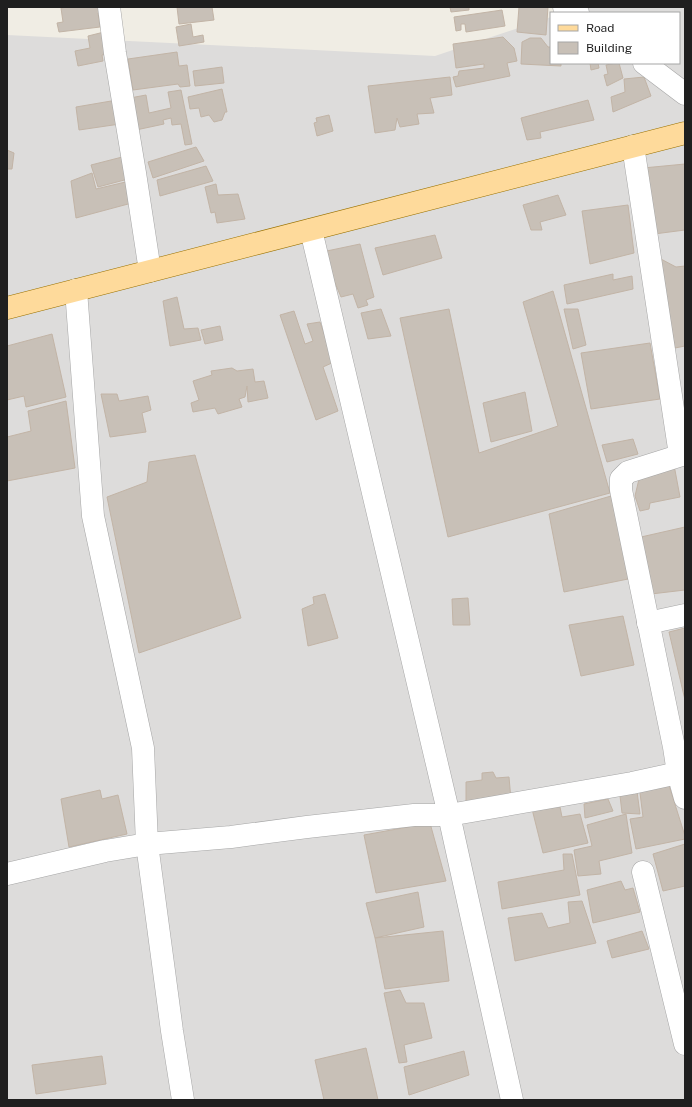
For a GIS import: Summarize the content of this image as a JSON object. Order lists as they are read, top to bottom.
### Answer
{
  "legend": ["Road", "Building"]
}
